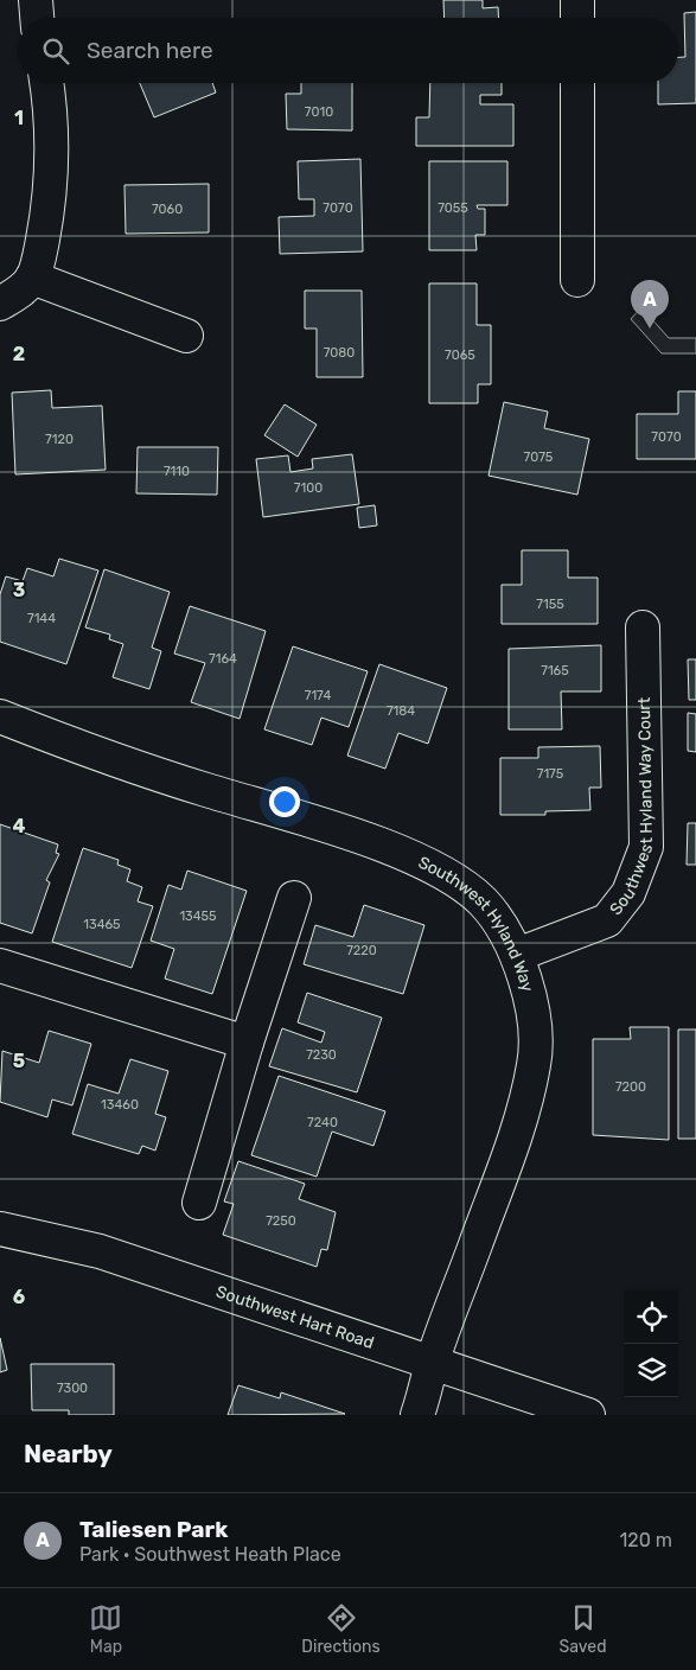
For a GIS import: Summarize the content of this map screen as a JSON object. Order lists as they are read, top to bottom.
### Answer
{
  "streets": {
    "street": ["Southwest Hyland Way Court", "Southwest Hyland Way", "Southwest Hart Road"]
  },
  "crossings": [
    ["Southwest Hyland Way Court", "Southwest Hyland Way"],
    ["Southwest Hyland Way", "Southwest Hart Road"]
  ],
  "house_numbers": [
    "7010",
    "7070",
    "7055",
    "7060",
    "7080",
    "7065",
    "7070",
    "7120",
    "7075",
    "7110",
    "7100",
    "7155",
    "7144",
    "7164",
    "7165",
    "7174",
    "7184",
    "7175",
    "13455",
    "13465",
    "7220",
    "7230",
    "7200",
    "13460",
    "7240",
    "7250",
    "7300"
  ],
  "page": {
    "search": "Search here",
    "pins": "A",
    "heading": "Nearby",
    "list": [
      {
        "mark": "A",
        "name": "Taliesen Park",
        "note": "Park · Southwest Heath Place",
        "value": "120 m"
      }
    ],
    "nav": ["Map", "Directions", "Saved"]
  },
  "grid": {
    "rows": [
      "1",
      "2",
      "3",
      "4",
      "5",
      "6"
    ]
  }
}
